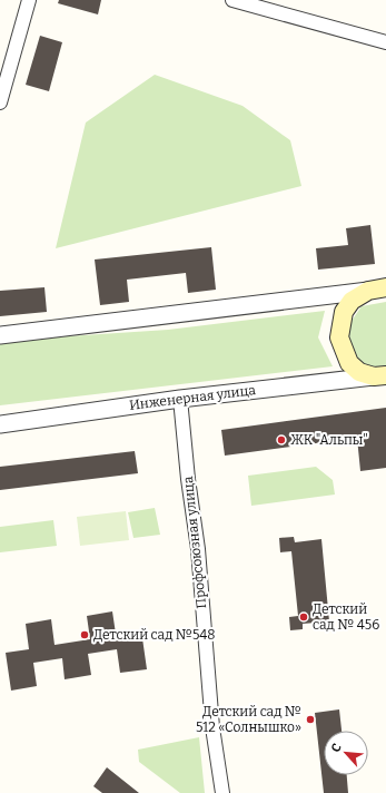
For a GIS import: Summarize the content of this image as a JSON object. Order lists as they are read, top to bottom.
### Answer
{
  "streets": {
    "street": ["Инженерная улица", "Профсоюзная улица"]
  },
  "crossings": [
    ["Инженерная улица", "Профсоюзная улица"]
  ],
  "places": [
    "ЖК \"Альпы\"",
    "Детский сад № 456",
    "Детский сад №548",
    "Детский сад № 512 «Солнышко»"
  ],
  "north": "top left"
}
